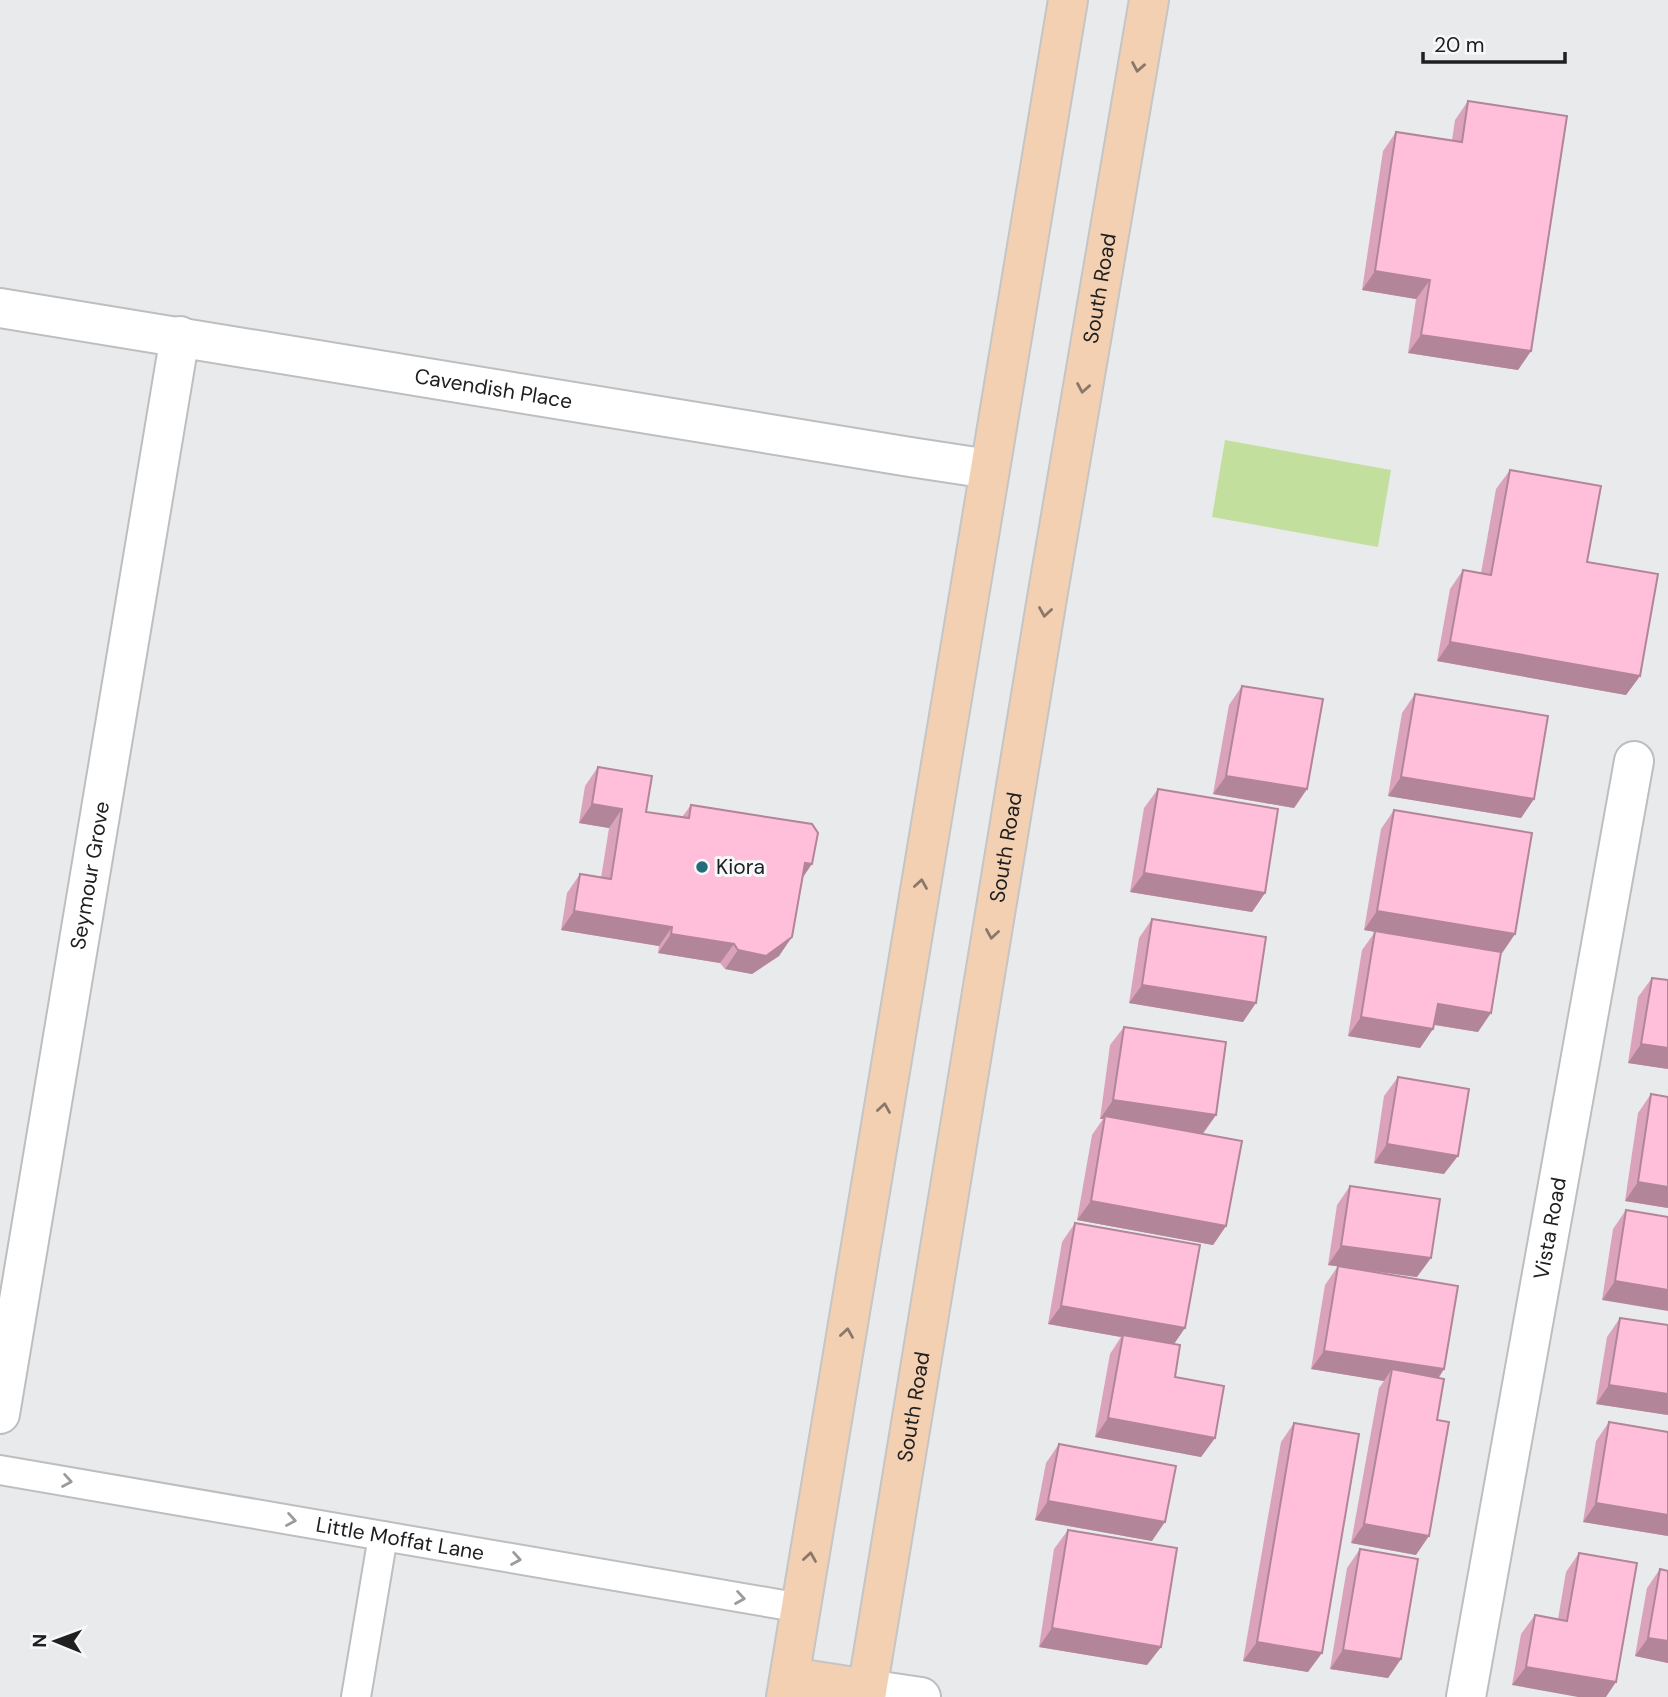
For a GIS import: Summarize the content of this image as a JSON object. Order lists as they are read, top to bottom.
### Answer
{
  "streets": {
    "main road": ["South Road"],
    "street": ["Cavendish Place", "Seymour Grove", "Vista Road"],
    "lane": ["Little Moffat Lane"]
  },
  "crossings": [
    ["Cavendish Place", "Seymour Grove"]
  ],
  "one_way": ["Little Moffat Lane"],
  "places": ["Kiora"],
  "scale_bar": "20 m",
  "north": "left"
}
